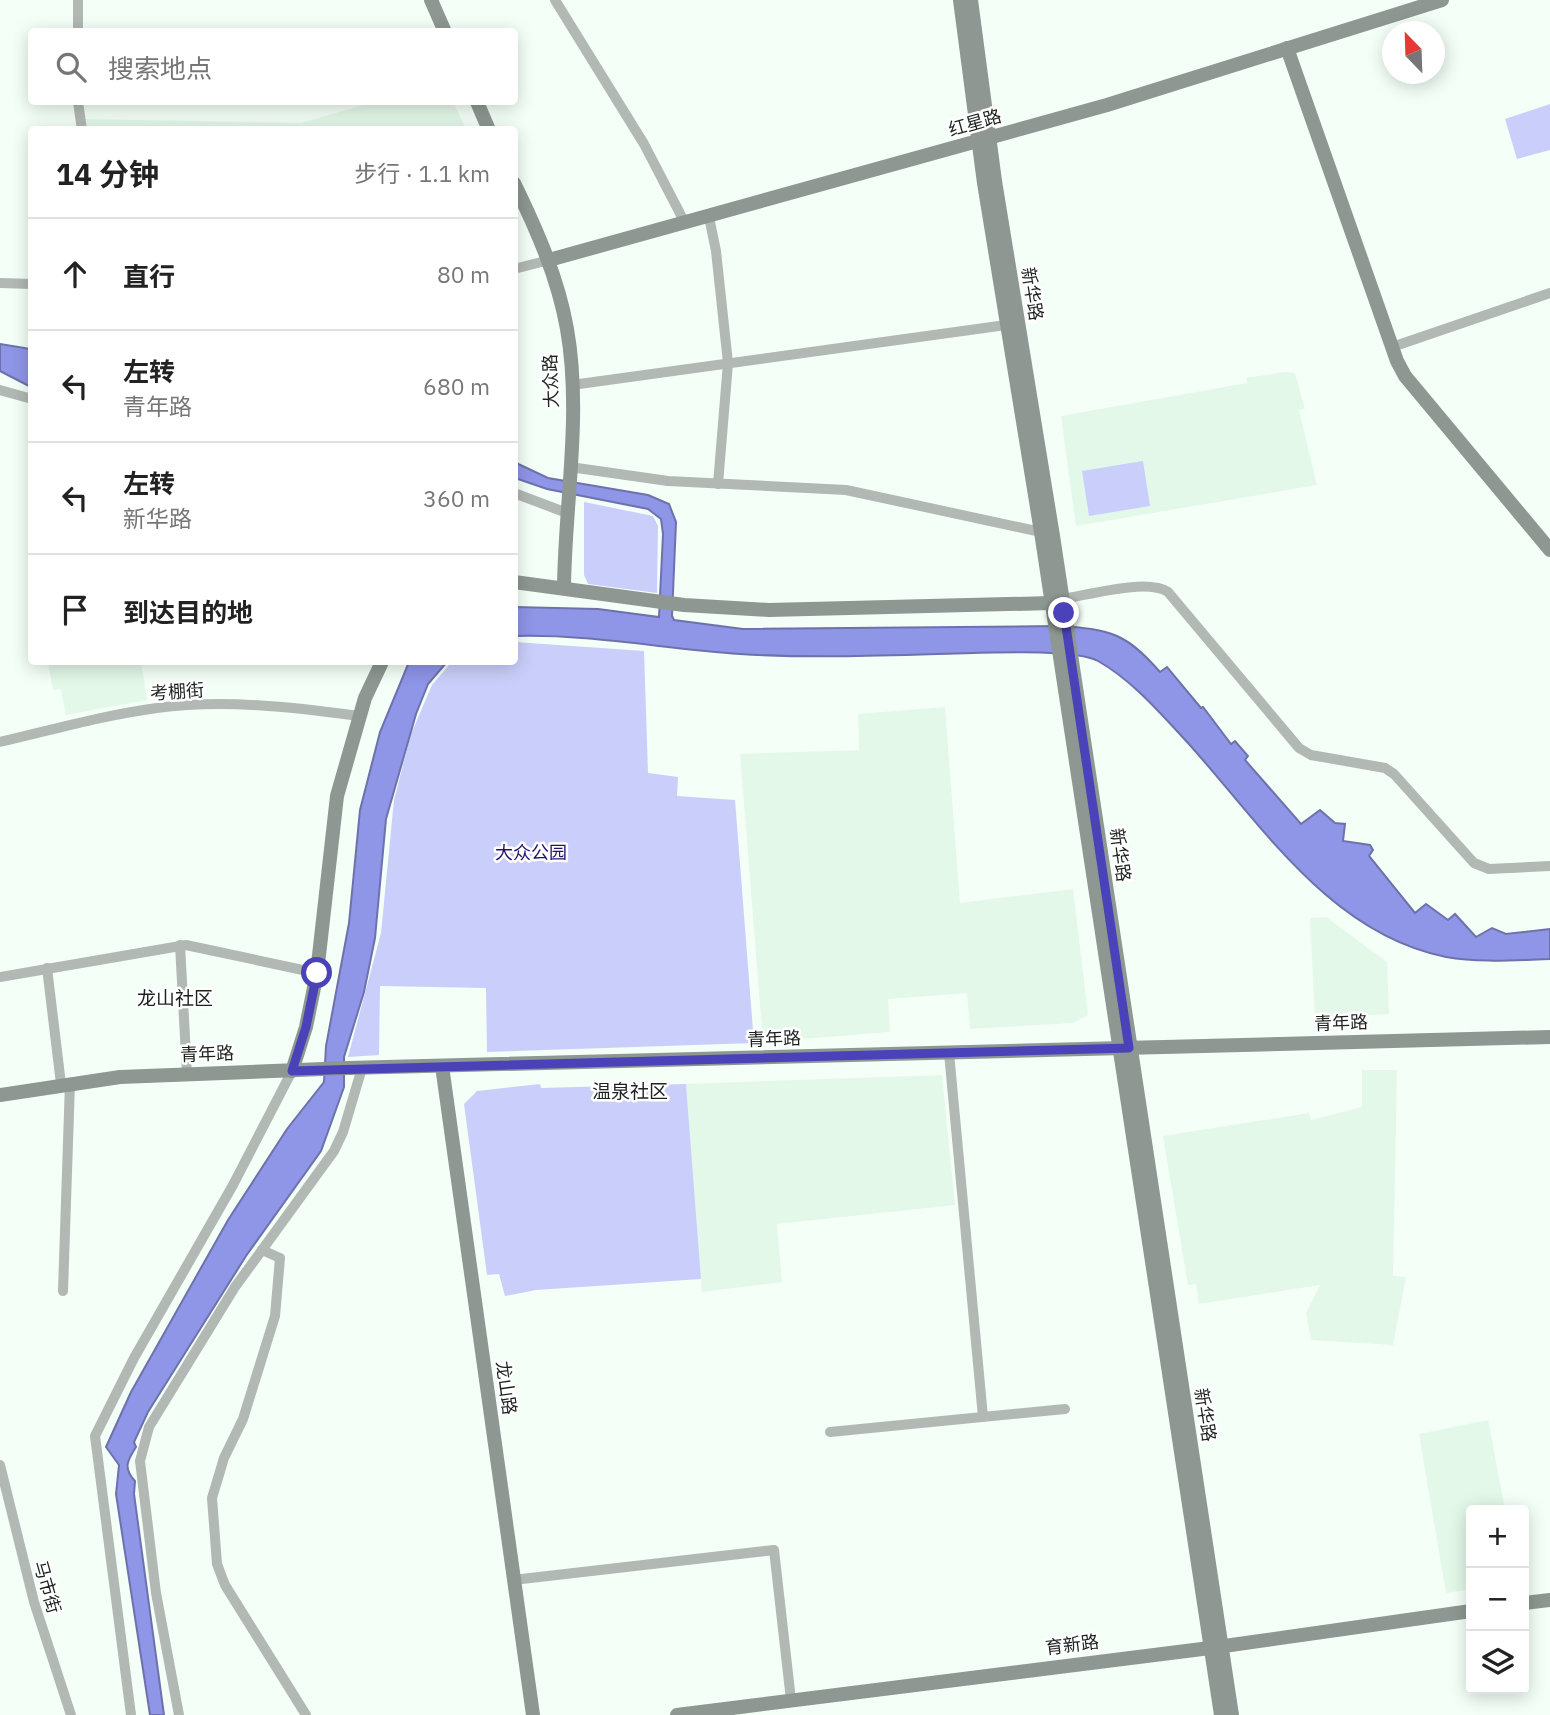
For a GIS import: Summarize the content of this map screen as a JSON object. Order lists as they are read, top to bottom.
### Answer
{
  "streets": {
    "street": [
      "红星路",
      "新华路",
      "大众路",
      "考棚街",
      "青年路",
      "龙山路",
      "马市街",
      "育新路"
    ]
  },
  "crossings": [
    ["红星路", "新华路"],
    ["红星路", "大众路"],
    ["新华路", "青年路"],
    ["新华路", "育新路"],
    ["青年路", "龙山路"]
  ],
  "districts": ["龙山社区", "温泉社区"],
  "parks": ["大众公园"],
  "north": "top left",
  "page": {
    "search": "搜索地点",
    "heading": ["14 分钟", "步行 · 1.1 km"],
    "list": [
      ["直行", "80 m"],
      ["左转", "青年路", "680 m"],
      ["左转", "新华路", "360 m"],
      "到达目的地"
    ],
    "map_buttons": ["+", "−"]
  }
}
